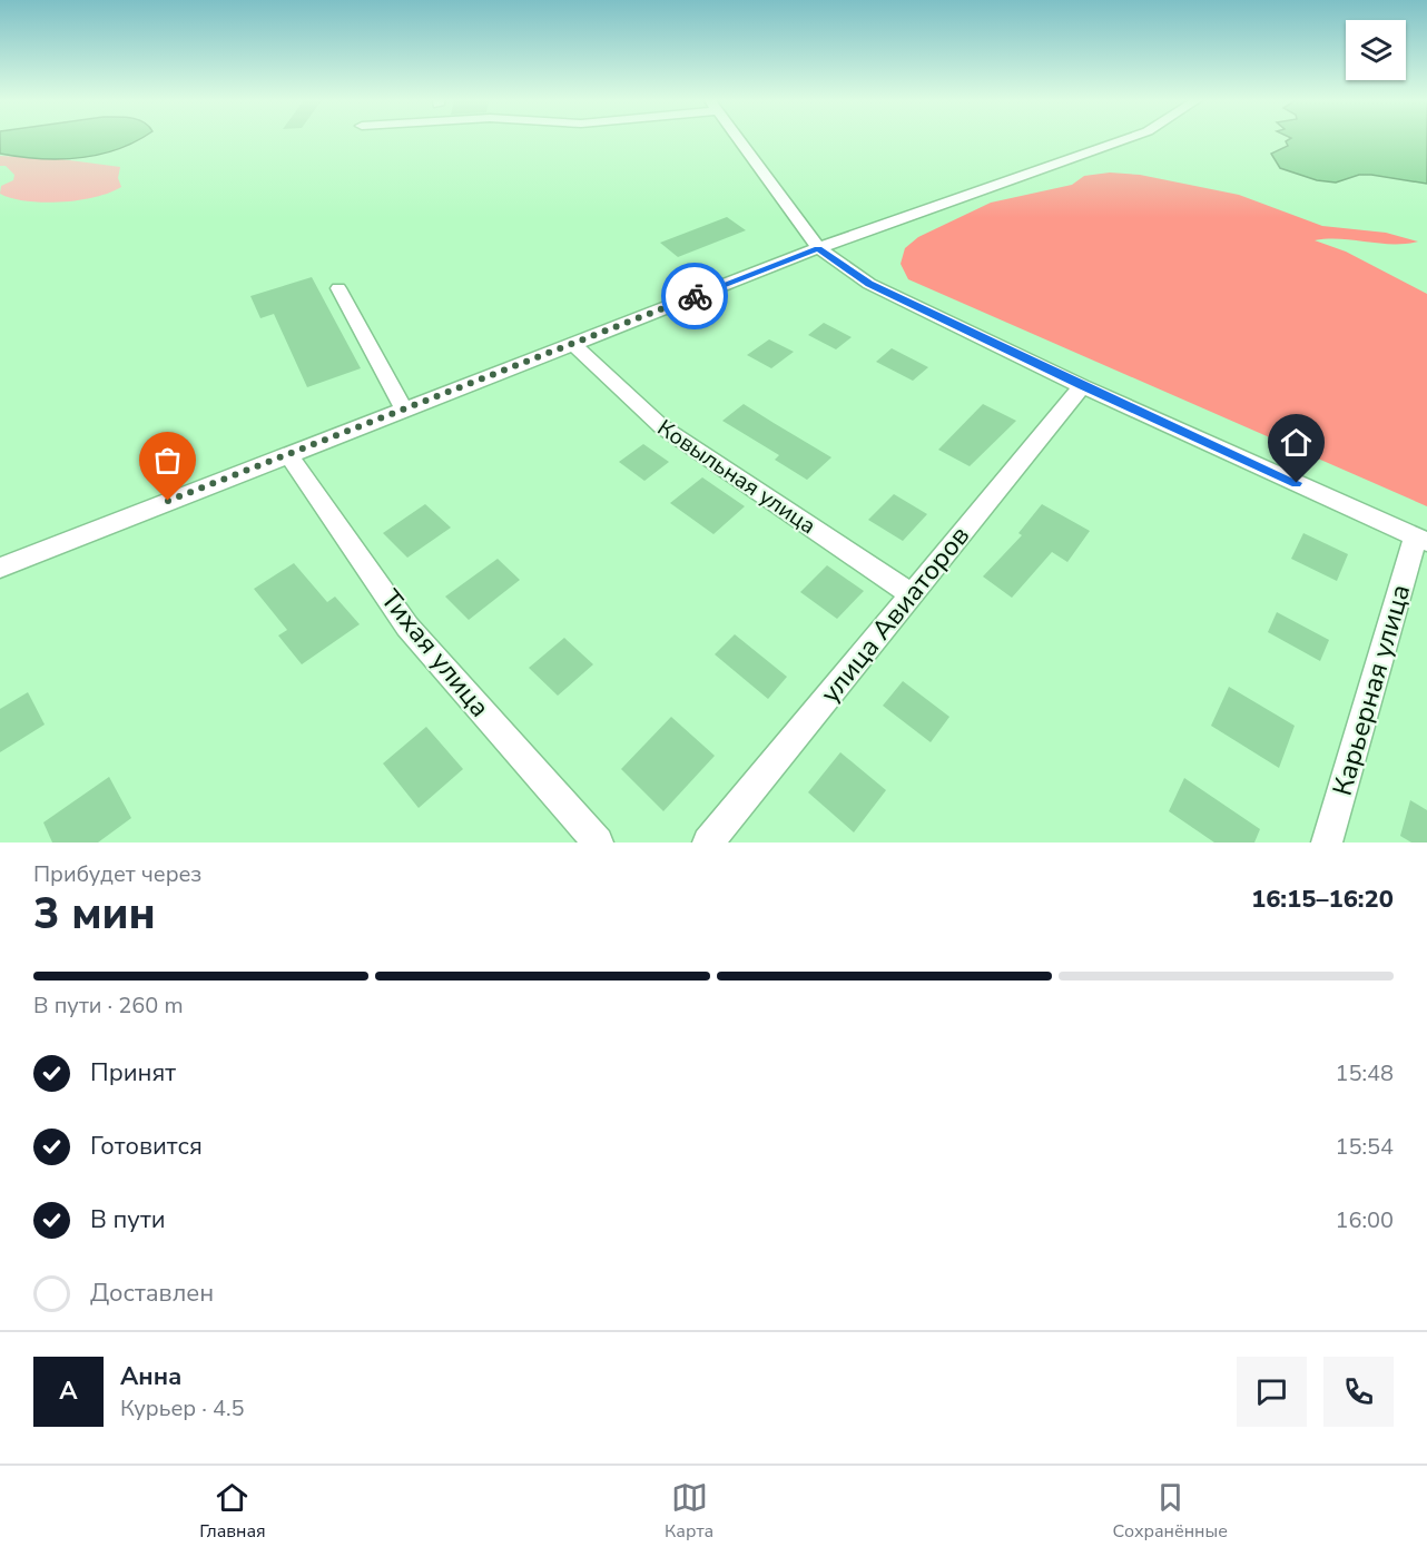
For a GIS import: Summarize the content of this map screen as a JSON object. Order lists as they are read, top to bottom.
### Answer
{
  "streets": {
    "street": [
      "Ковыльная улица",
      "улица Авиаторов",
      "Тихая улица",
      "Карьерная улица"
    ]
  },
  "crossings": [
    ["Ковыльная улица", "улица Авиаторов"]
  ],
  "page": {
    "heading": ["3 мин", "Прибудет через", "16:15–16:20"],
    "panel": ["Анна", "Курьер · 4.5"],
    "bar": "В пути · 260 m",
    "list": [
      ["Принят", "15:48"],
      ["Готовится", "15:54"],
      ["В пути", "16:00"],
      "Доставлен"
    ],
    "round": "А",
    "tabs": ["Главная", "Карта", "Сохранённые"]
  }
}
